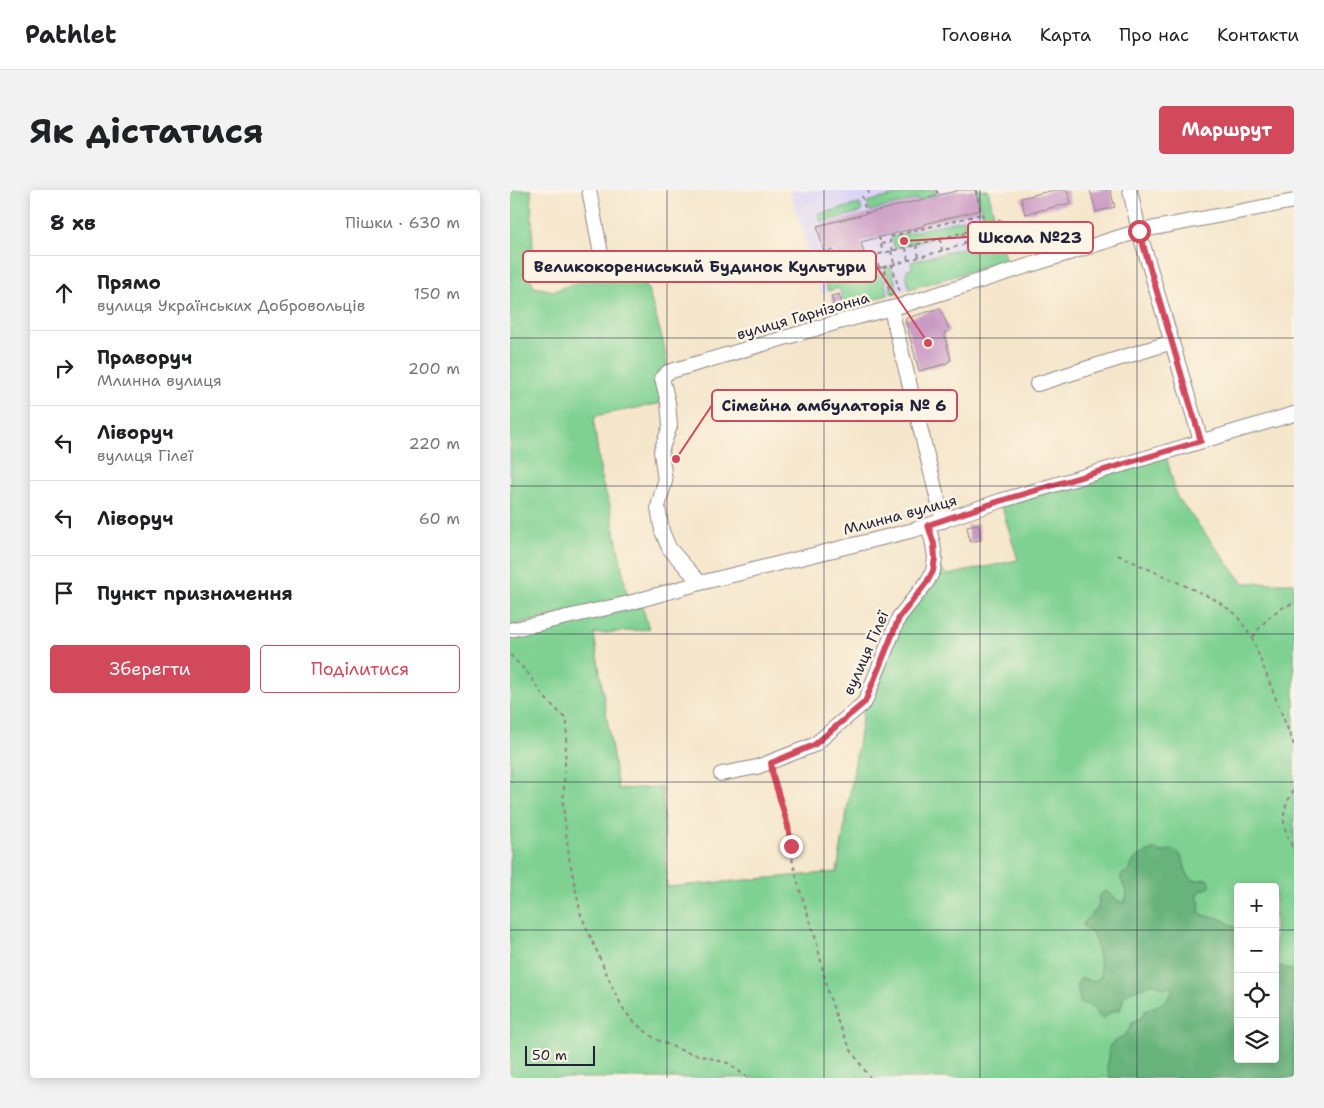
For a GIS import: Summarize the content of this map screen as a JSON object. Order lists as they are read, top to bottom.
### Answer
{
  "streets": {
    "street": ["вулиця Гарнізонна", "Млинна вулиця", "вулиця Гілеї"]
  },
  "crossings": [
    ["вулиця Гарнізонна", "Млинна вулиця"],
    ["Млинна вулиця", "вулиця Гілеї"]
  ],
  "places": ["Школа №23", "Великокорениський Будинок Культури", "Сімейна амбулаторія № 6"],
  "scale_bar": "50 m",
  "page": {
    "header": "Pathlet",
    "nav": [
      "Головна",
      "Карта",
      "Про нас",
      "Контакти"
    ],
    "buttons": [
      "Маршрут",
      ["Зберегти", "Поділитися"]
    ],
    "title": "Як дістатися",
    "heading": ["8 хв", "Пішки · 630 m"],
    "list": [
      ["Прямо", "вулиця Українських Добровольців", "150 m"],
      ["Праворуч", "Млинна вулиця", "200 m"],
      ["Ліворуч", "вулиця Гілеї", "220 m"],
      ["Ліворуч", "60 m"],
      "Пункт призначення"
    ],
    "map_buttons": ["+", "−"],
    "scale": "50 m"
  }
}
